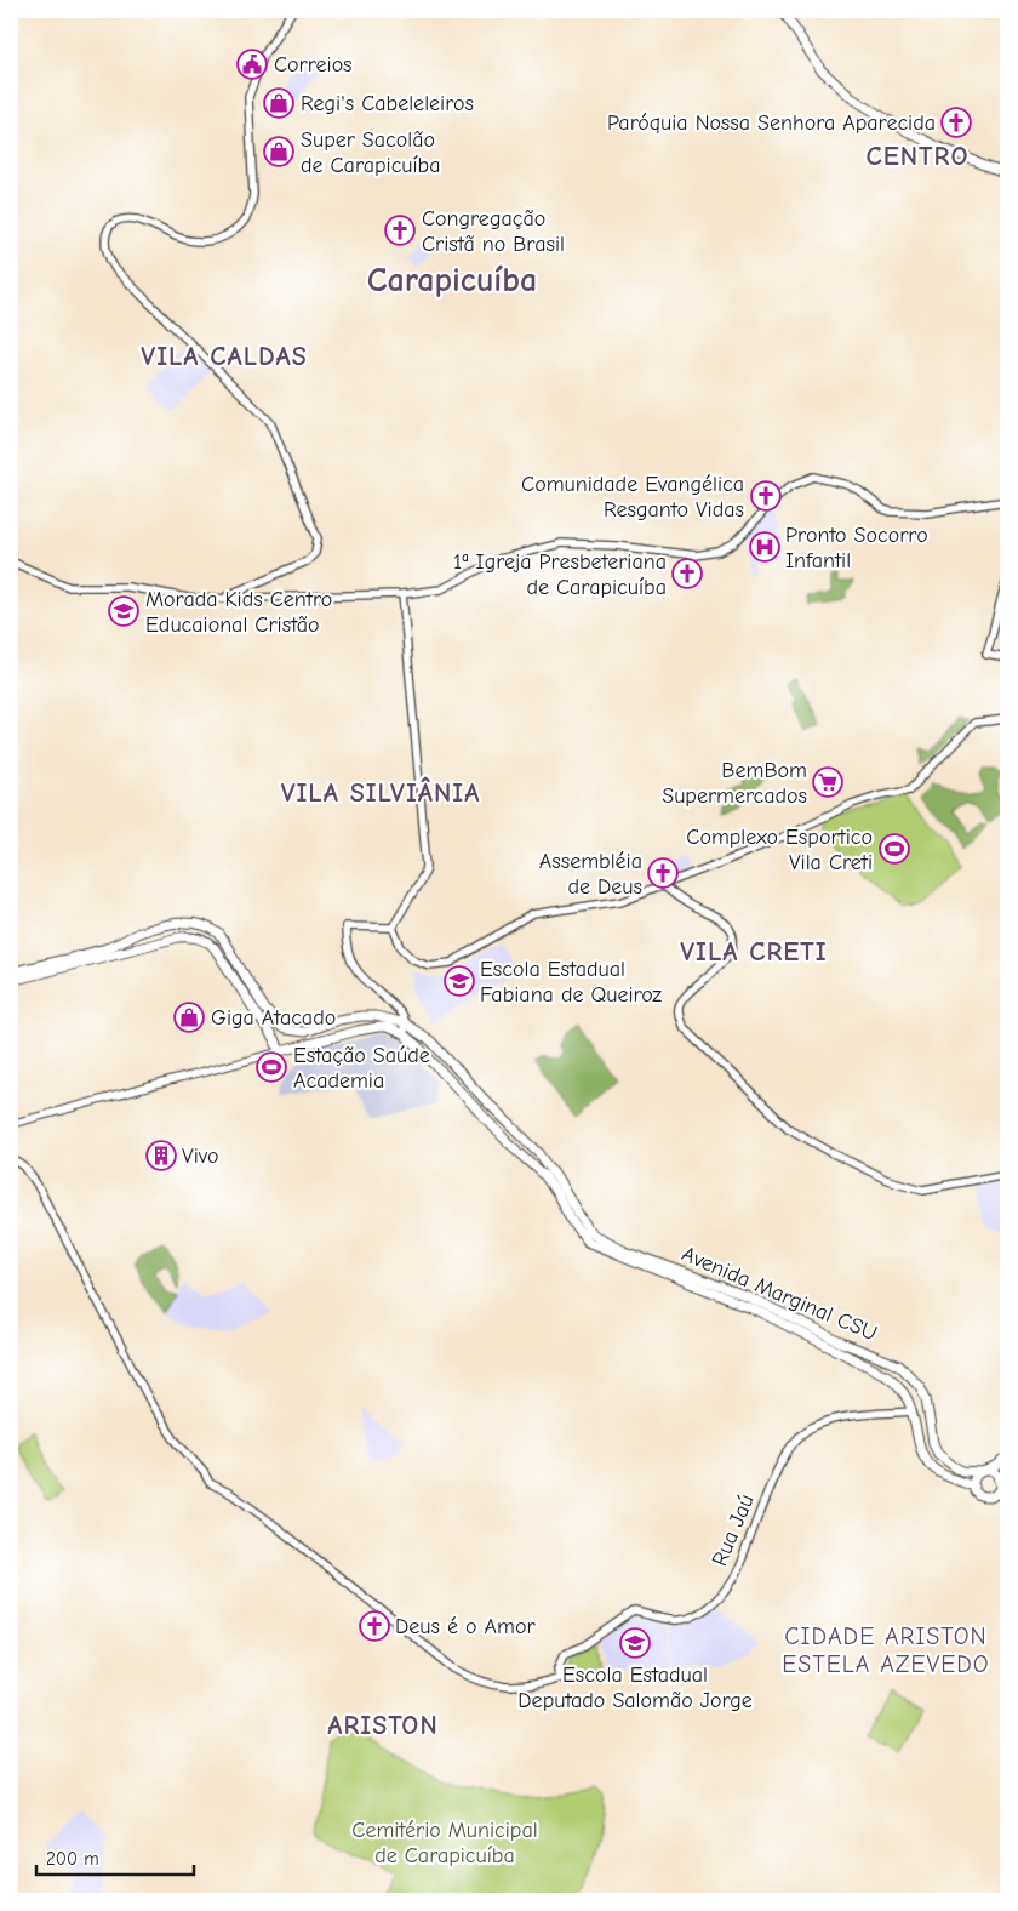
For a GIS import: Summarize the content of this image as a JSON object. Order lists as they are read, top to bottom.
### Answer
{
  "streets": {
    "main road": ["Avenida Marginal CSU"],
    "street": ["Rua Jaú"]
  },
  "crossings": [
    ["Avenida Marginal CSU", "Rua Jaú"]
  ],
  "districts": [
    "CENTRO",
    "Carapicuíba",
    "VILA CALDAS",
    "VILA SILVIÂNIA",
    "VILA CRETI",
    "CIDADE ARISTON ESTELA AZEVEDO",
    "ARISTON"
  ],
  "parks": ["Cemitério Municipal de Carapicuíba"],
  "places": {
    "public building": ["Correios"],
    "shop": ["Regi's Cabeleleiros", "Super Sacolão de Carapicuíba", "Giga Atacado"],
    "church": [
      "Paróquia Nossa Senhora Aparecida",
      "Congregação Cristã no Brasil",
      "Comunidade Evangélica Resganto Vidas",
      "1ª Igreja Presbeteriana de Carapicuíba",
      "Assembléia de Deus",
      "Deus é o Amor"
    ],
    "hospital": ["Pronto Socorro Infantil"],
    "school or university": ["Morada Kids Centro Educaional Cristão", "Escola Estadual Fabiana de Queiroz", "Escola Estadual Deputado Salomão Jorge"],
    "supermarket": ["BemBom Supermercados"],
    "sports": ["Complexo Esportico Vila Creti", "Estação Saúde Academia"],
    "building": ["Vivo"]
  },
  "scale_bar": "200 m"
}
